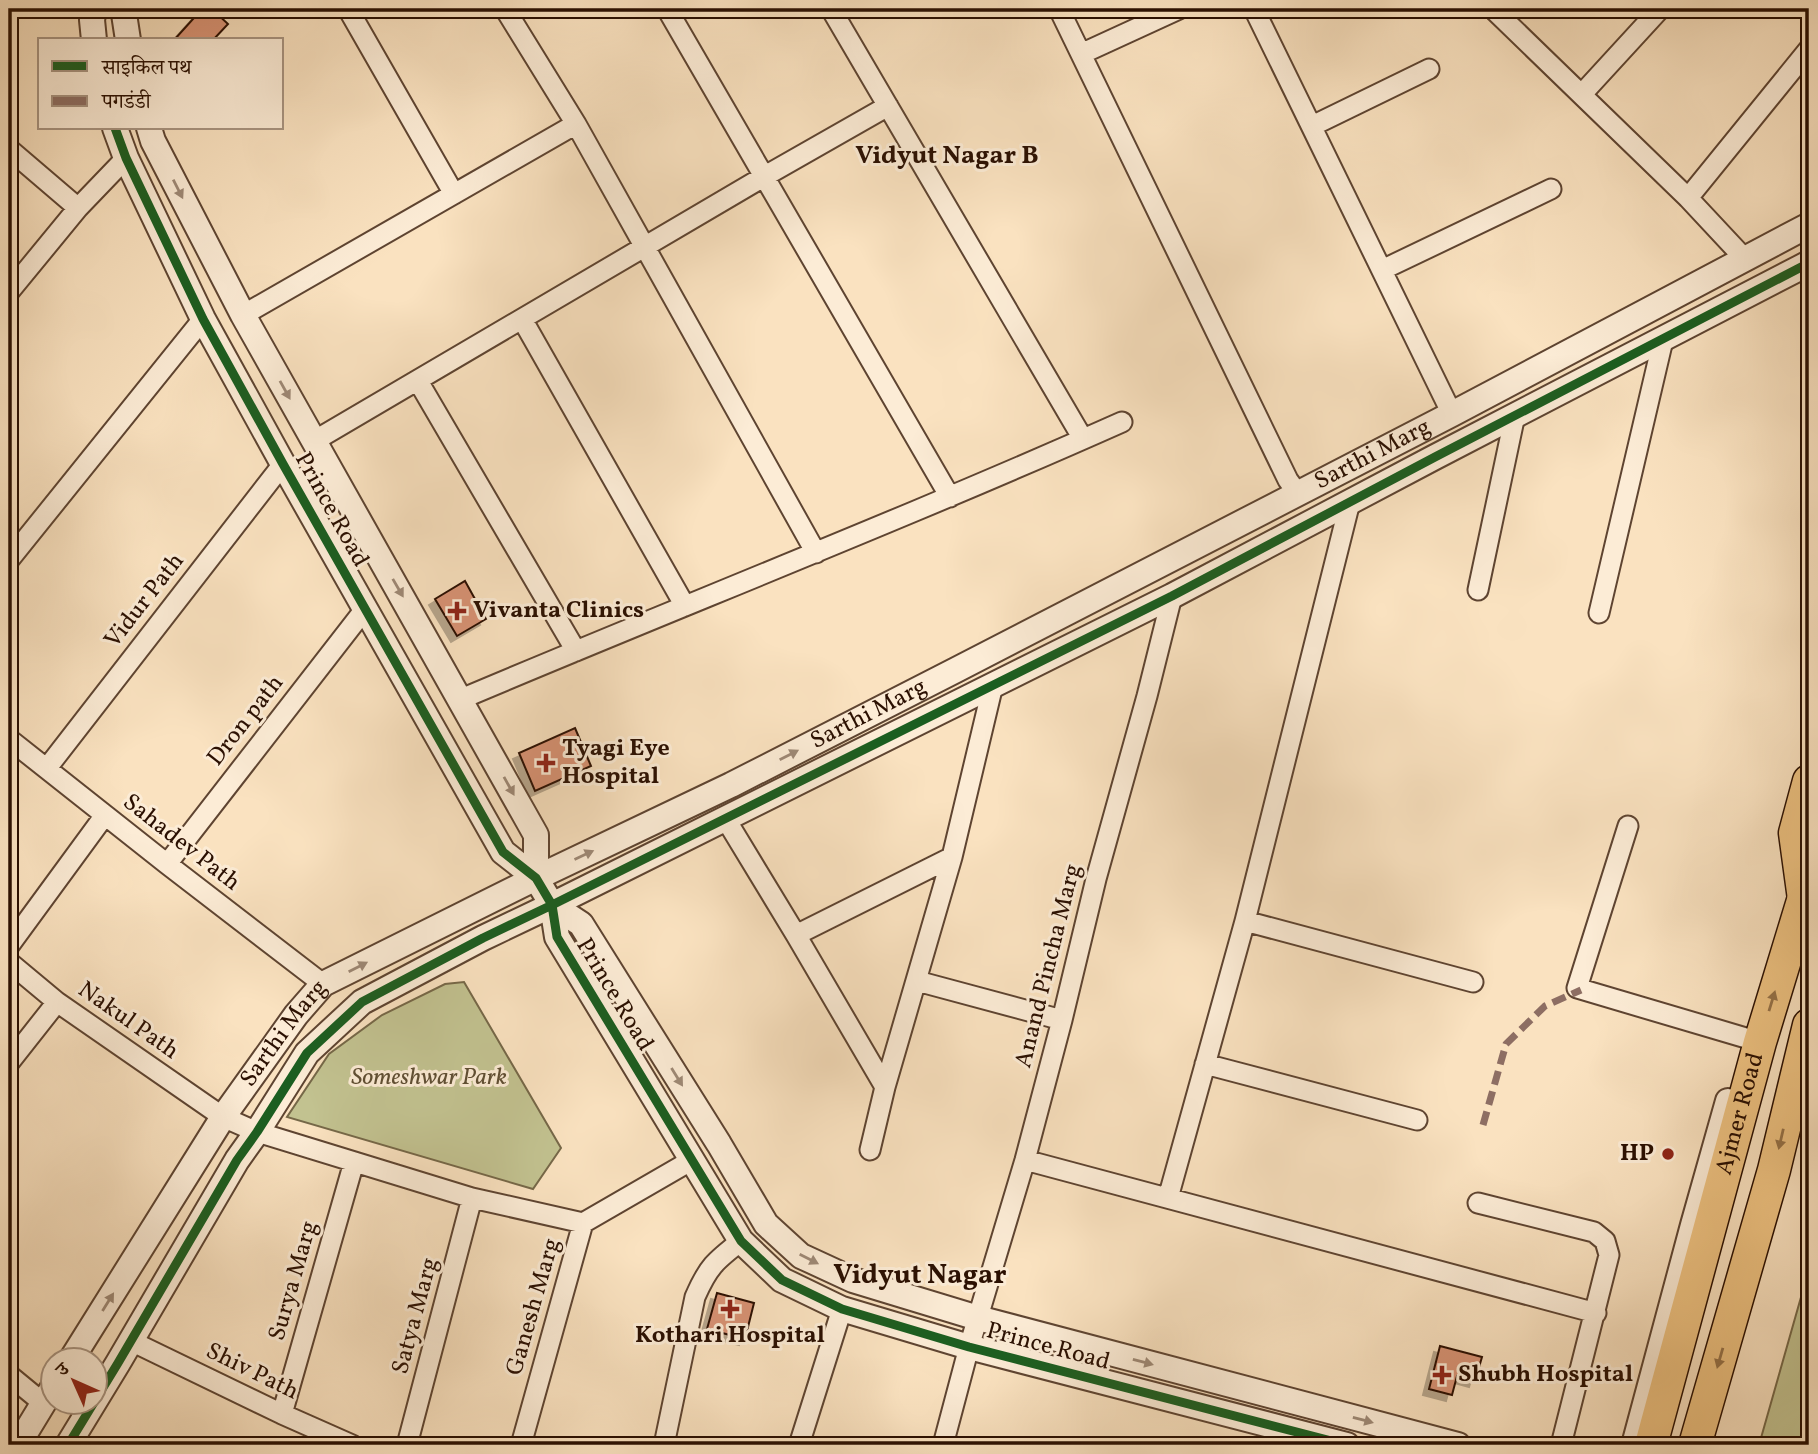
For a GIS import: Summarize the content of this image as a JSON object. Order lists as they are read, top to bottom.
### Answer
{
  "streets": {
    "highway": ["Ajmer Road"],
    "street": [
      "Sarthi Marg",
      "Prince Road",
      "Vidur Path",
      "Dron path",
      "Sahadev Path",
      "Anand Pincha Marg",
      "Nakul Path",
      "Surya Marg",
      "Ganesh Marg",
      "Satya Marg",
      "Shiv Path"
    ]
  },
  "crossings": [
    ["Sarthi Marg", "Prince Road"],
    ["Sarthi Marg", "Sahadev Path"],
    ["Sarthi Marg", "Nakul Path"],
    ["Prince Road", "Vidur Path"],
    ["Prince Road", "Dron path"],
    ["Prince Road", "Anand Pincha Marg"],
    ["Prince Road", "Ganesh Marg"],
    ["Vidur Path", "Sahadev Path"],
    ["Dron path", "Sahadev Path"],
    ["Nakul Path", "Surya Marg"],
    ["Nakul Path", "Ganesh Marg"],
    ["Nakul Path", "Satya Marg"],
    ["Surya Marg", "Shiv Path"]
  ],
  "districts": ["Vidyut Nagar B", "Vidyut Nagar"],
  "parks": ["Someshwar Park"],
  "places": {
    "health": [
      "Vivanta Clinics",
      "Tyagi Eye Hospital",
      "Kothari Hospital",
      "Shubh Hospital"
    ],
    "other": ["HP"]
  },
  "legend": ["साइकिल पथ", "पगडंडी"],
  "north": "top left"
}
